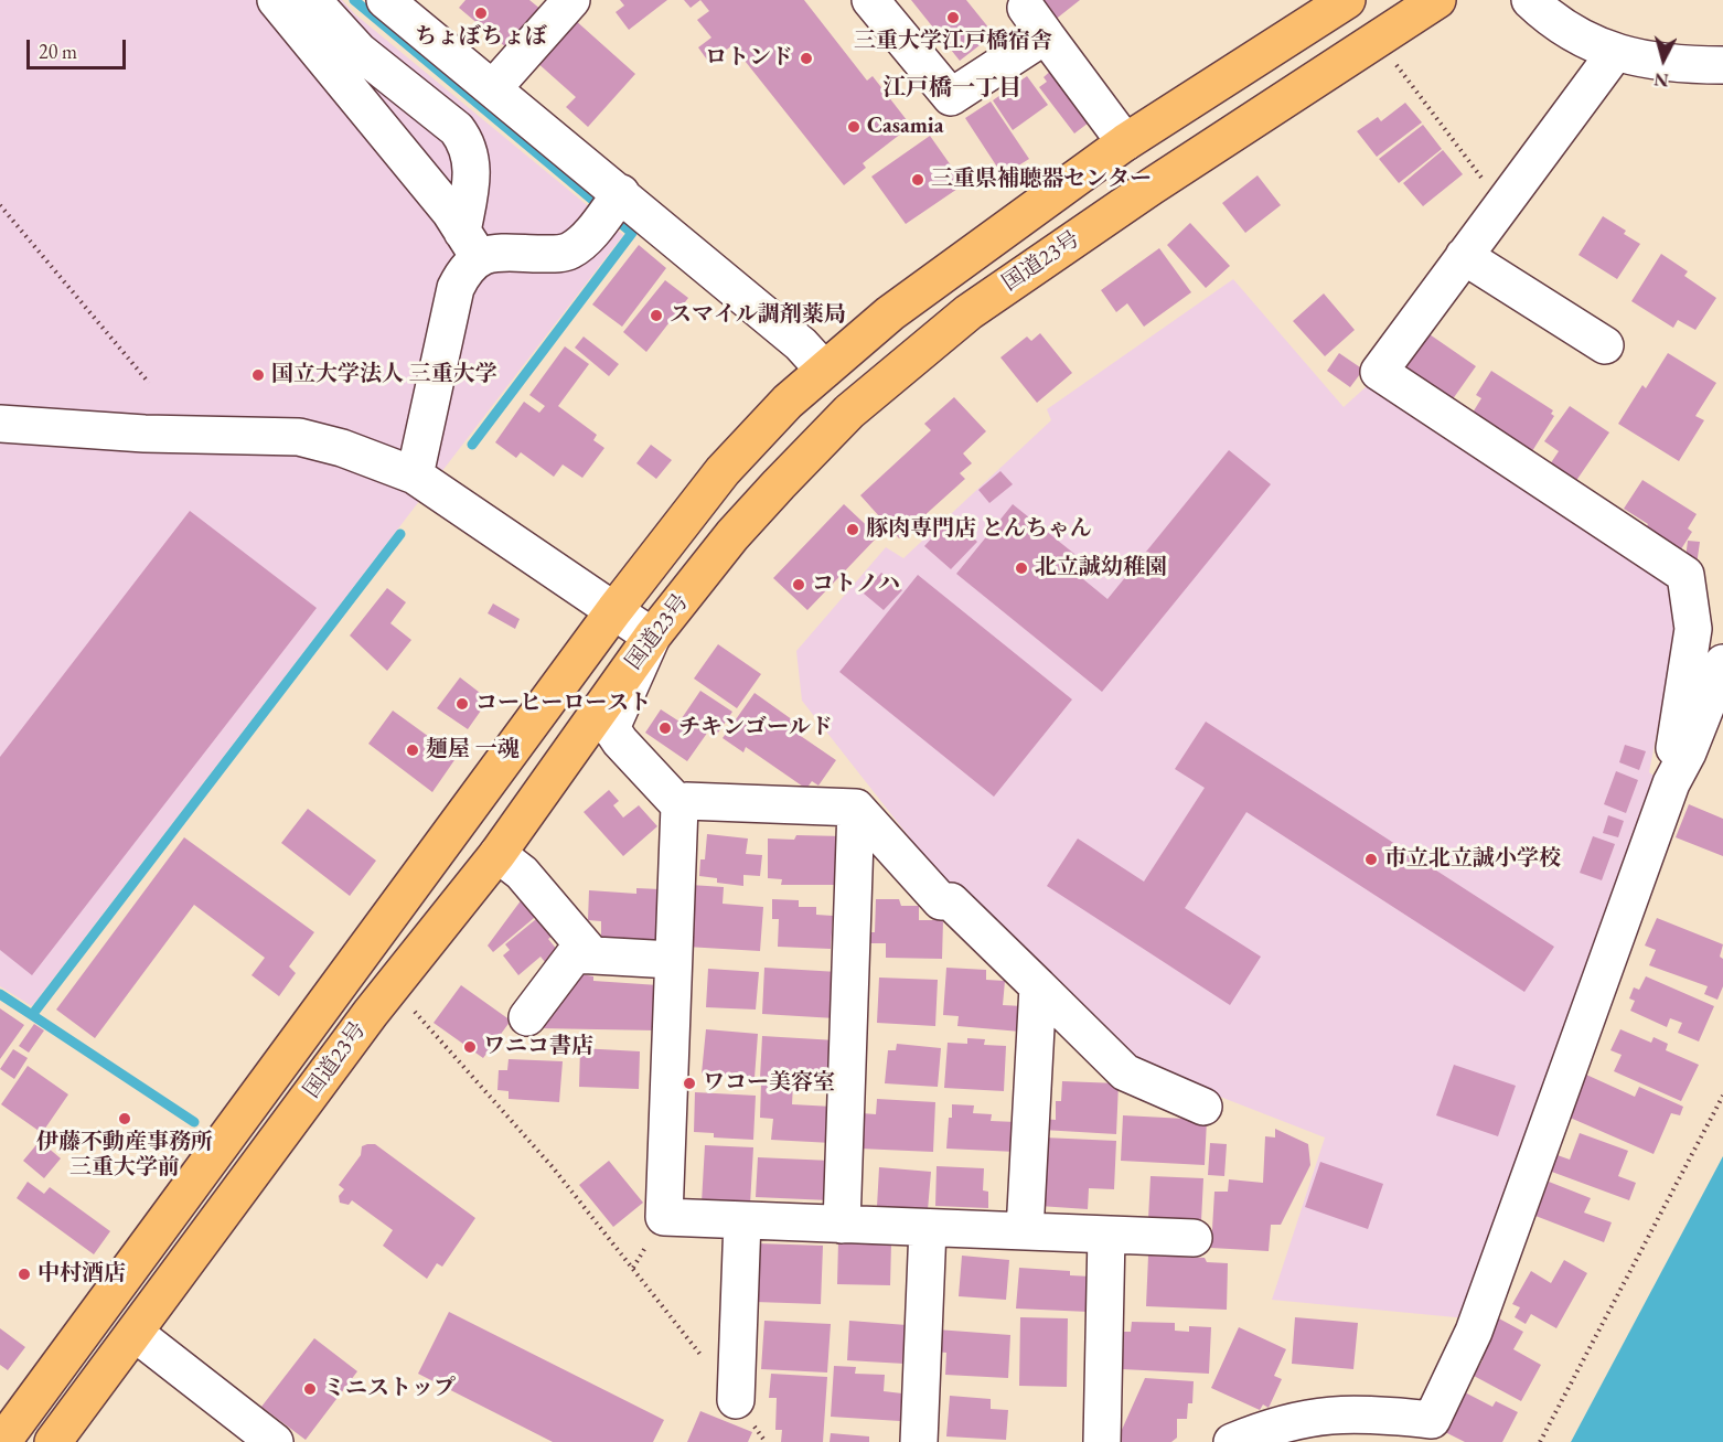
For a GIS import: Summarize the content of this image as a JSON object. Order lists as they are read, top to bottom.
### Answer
{
  "streets": {
    "highway": ["国道23号"]
  },
  "districts": ["江戸橋一丁目"],
  "places": [
    "ちょぼちょぼ",
    "三重大学江戸橋宿舎",
    "ロトンド",
    "Casamia",
    "三重県補聴器センター",
    "スマイル調剤薬局",
    "国立大学法人 三重大学",
    "豚肉専門店 とんちゃん",
    "北立誠幼稚園",
    "コトノハ",
    "コーヒーロースト",
    "チキンゴールド",
    "麺屋 一魂",
    "市立北立誠小学校",
    "ワニコ書店",
    "ワコー美容室",
    "伊藤不動産事務所 三重大学前",
    "中村酒店",
    "ミニストップ"
  ],
  "scale_bar": "20 m",
  "north": "bottom"
}
